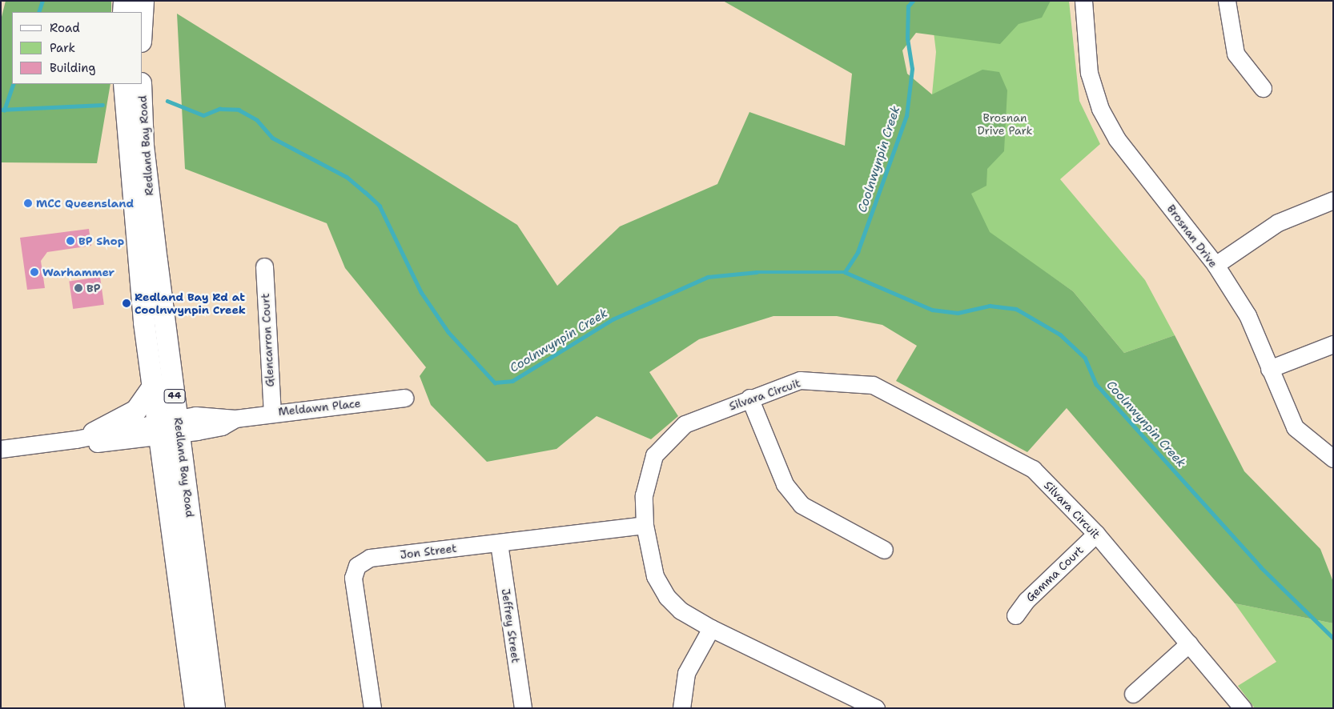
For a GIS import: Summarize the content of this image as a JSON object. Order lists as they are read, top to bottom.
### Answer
{
  "streets": {
    "main road": ["Redland Bay Road", "44"],
    "street": [
      "Brosnan Drive",
      "Glencarron Court",
      "Silvara Circuit",
      "Meldawn Place",
      "Jon Street",
      "Gemma Court",
      "Jeffrey Street"
    ]
  },
  "crossings": [
    ["Redland Bay Road", "Meldawn Place"],
    ["Glencarron Court", "Meldawn Place"],
    ["Silvara Circuit", "Jon Street"],
    ["Silvara Circuit", "Gemma Court"],
    ["Jon Street", "Jeffrey Street"]
  ],
  "water": ["Coolnwynpin Creek"],
  "parks": ["Brosnan Drive Park"],
  "places": [
    "MCC Queensland",
    "BP Shop",
    "Warhammer",
    "BP",
    "Redland Bay Rd at Coolnwynpin Creek"
  ],
  "legend": ["Road", "Park", "Building"]
}
